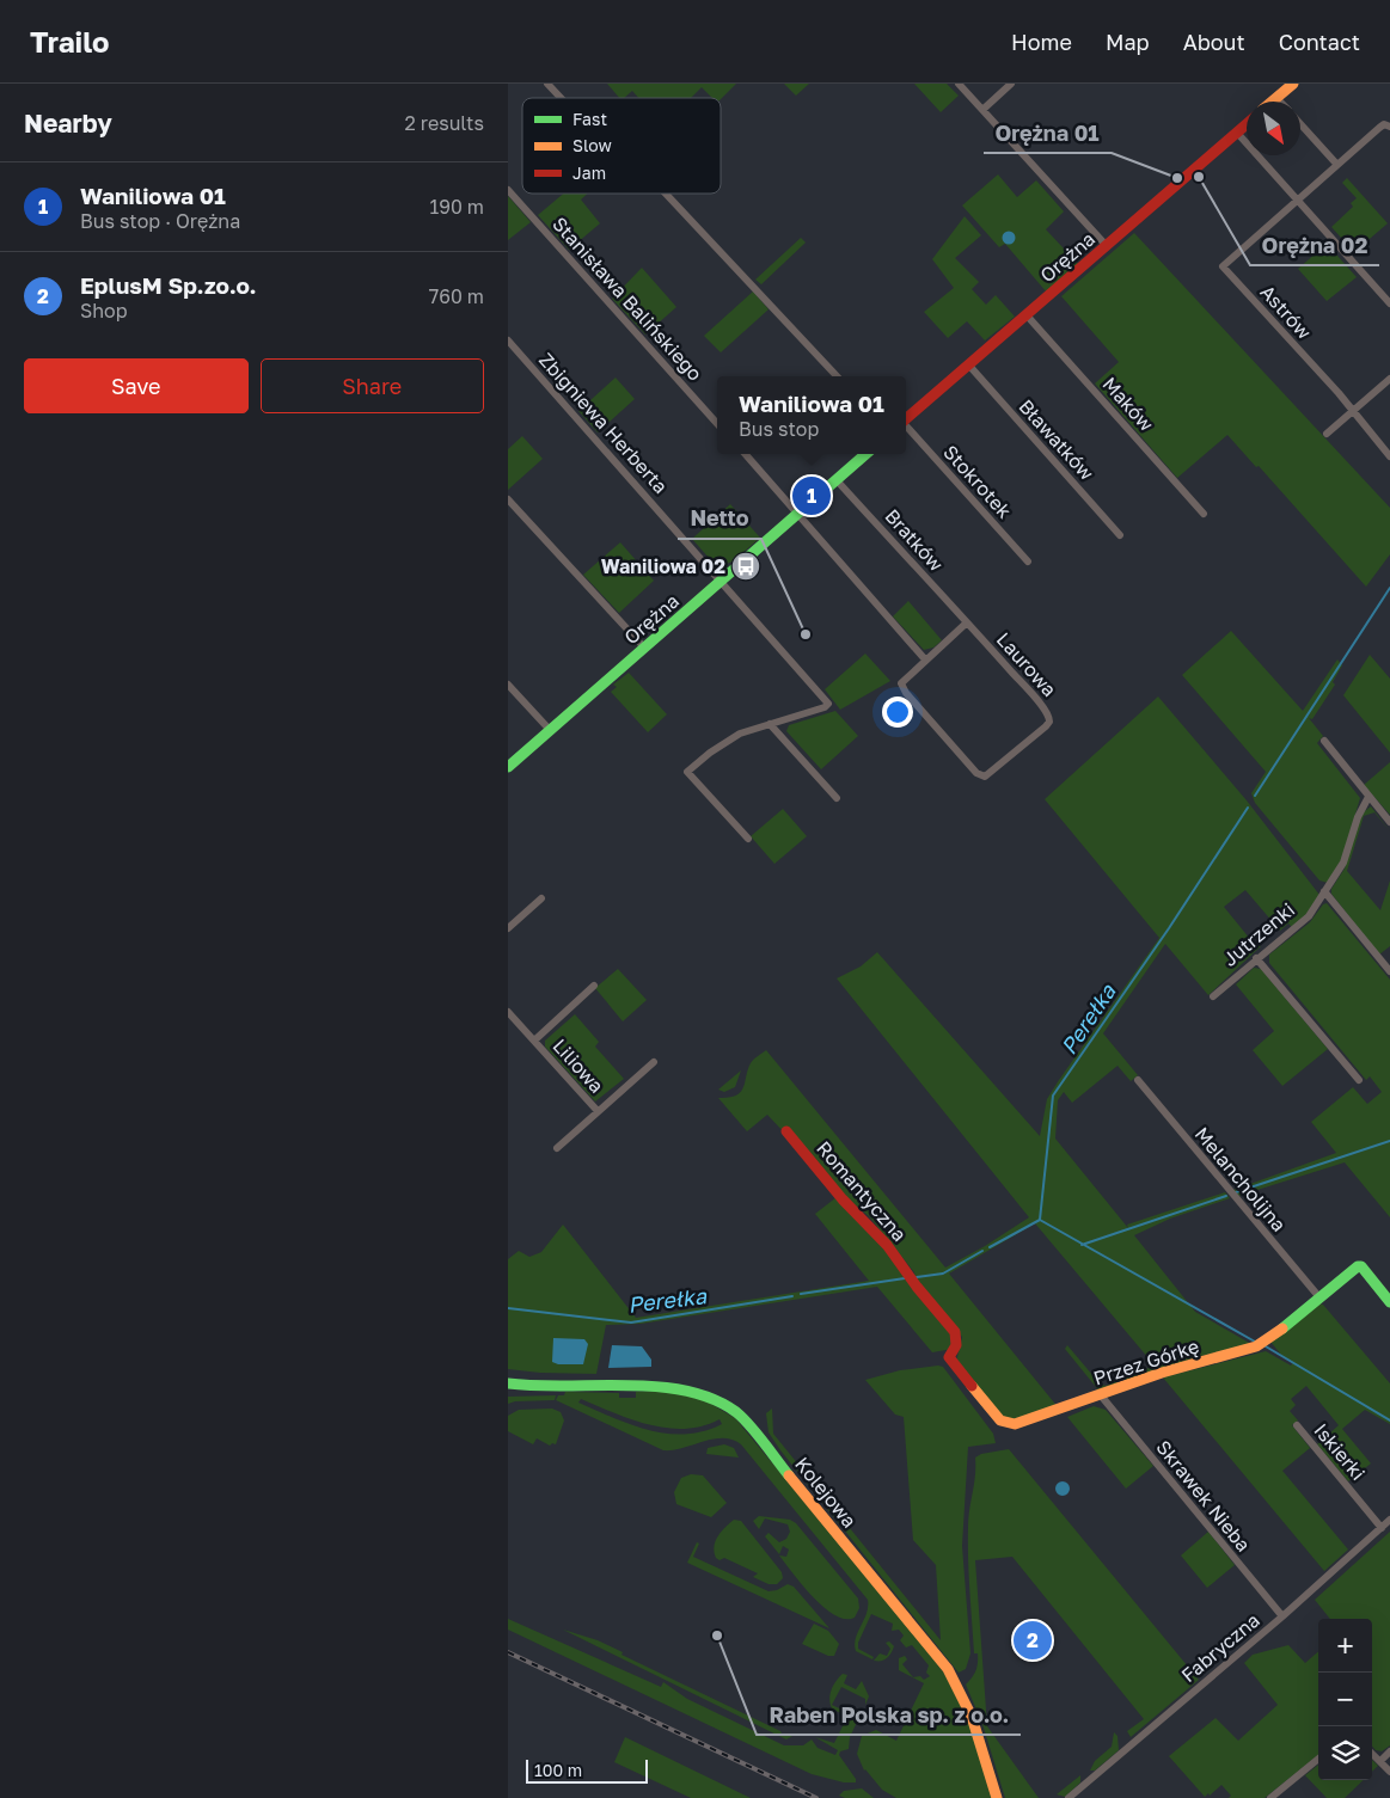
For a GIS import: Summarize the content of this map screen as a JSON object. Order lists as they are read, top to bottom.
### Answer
{
  "streets": {
    "street": [
      "Orężna",
      "Stanisława Balińskiego",
      "Astrów",
      "Maków",
      "Zbigniewa Herberta",
      "Bławatków",
      "Stokrotek",
      "Bratków",
      "Laurowa",
      "Jutrzenki",
      "Liliowa",
      "Melancholijna",
      "Romantyczna",
      "Przez Górkę",
      "Iskierki",
      "Kolejowa",
      "Skrawek Nieba",
      "Fabryczna"
    ]
  },
  "crossings": [
    ["Orężna", "Maków"],
    ["Orężna", "Zbigniewa Herberta"],
    ["Orężna", "Bławatków"],
    ["Orężna", "Bratków"],
    ["Bratków", "Laurowa"],
    ["Melancholijna", "Przez Górkę"],
    ["Romantyczna", "Przez Górkę"],
    ["Przez Górkę", "Skrawek Nieba"],
    ["Iskierki", "Fabryczna"],
    ["Skrawek Nieba", "Fabryczna"]
  ],
  "water": ["Perełka"],
  "places": {
    "other": [
      "Orężna 02",
      "Orężna 01",
      "Netto",
      "Raben Polska sp. z o.o."
    ],
    "bus stop": ["Waniliowa 02"]
  },
  "legend": ["Fast", "Slow", "Jam"],
  "scale_bar": "100 m",
  "north": "bottom right",
  "page": {
    "header": "Trailo",
    "nav": [
      "Home",
      "Map",
      "About",
      "Contact"
    ],
    "heading": ["Nearby", "2 results"],
    "list": [
      {
        "mark": "1",
        "name": "Waniliowa 01",
        "note": "Bus stop · Orężna",
        "value": "190 m"
      },
      {
        "mark": "2",
        "name": "EplusM Sp.zo.o.",
        "note": "Shop",
        "value": "760 m"
      }
    ],
    "buttons": ["Save", "Share"],
    "popup": ["Waniliowa 01", "Bus stop"],
    "pins": ["1", "2"],
    "map_buttons": ["+", "−"],
    "scale": "100 m"
  }
}
